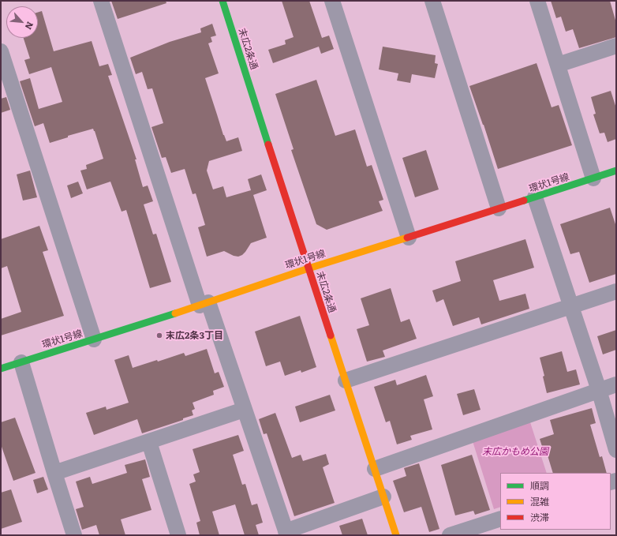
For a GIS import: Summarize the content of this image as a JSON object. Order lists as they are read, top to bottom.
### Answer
{
  "streets": {
    "main road": ["末広2条通", "環状1号線"]
  },
  "crossings": [
    ["末広2条通", "環状1号線"]
  ],
  "parks": ["末広かもめ公園"],
  "places": ["末広2条3丁目"],
  "legend": ["順調", "混雑", "渋滞"],
  "north": "bottom right"
}
